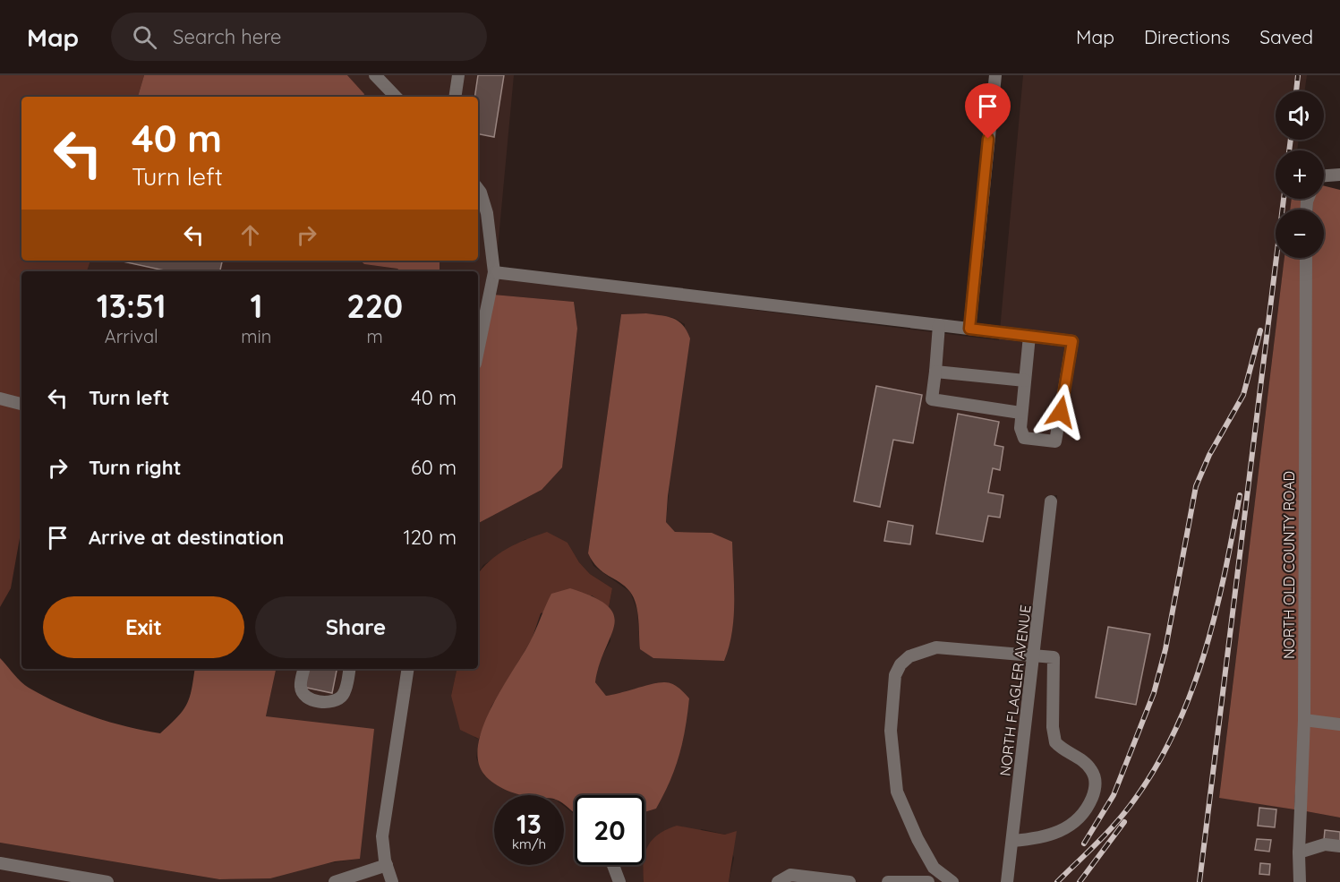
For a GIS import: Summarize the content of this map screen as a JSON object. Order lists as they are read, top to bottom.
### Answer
{
  "streets": {
    "street": ["NORTH OLD COUNTY ROAD", "NORTH FLAGLER AVENUE"]
  },
  "page": {
    "header": "Map",
    "search": "Search here",
    "nav": ["Map", "Directions", "Saved"],
    "map_buttons": ["+", "−"],
    "turn": ["40 m", "Turn left"],
    "eta": [
      "13:51",
      "Arrival",
      "1",
      "min",
      "220",
      "m"
    ],
    "list": [
      {
        "name": "Turn left",
        "value": "40 m"
      },
      {
        "name": "Turn right",
        "value": "60 m"
      },
      {
        "name": "Arrive at destination",
        "value": "120 m"
      }
    ],
    "buttons": ["Exit", "Share"],
    "speed": "13 km/h",
    "limit": "20"
  }
}
